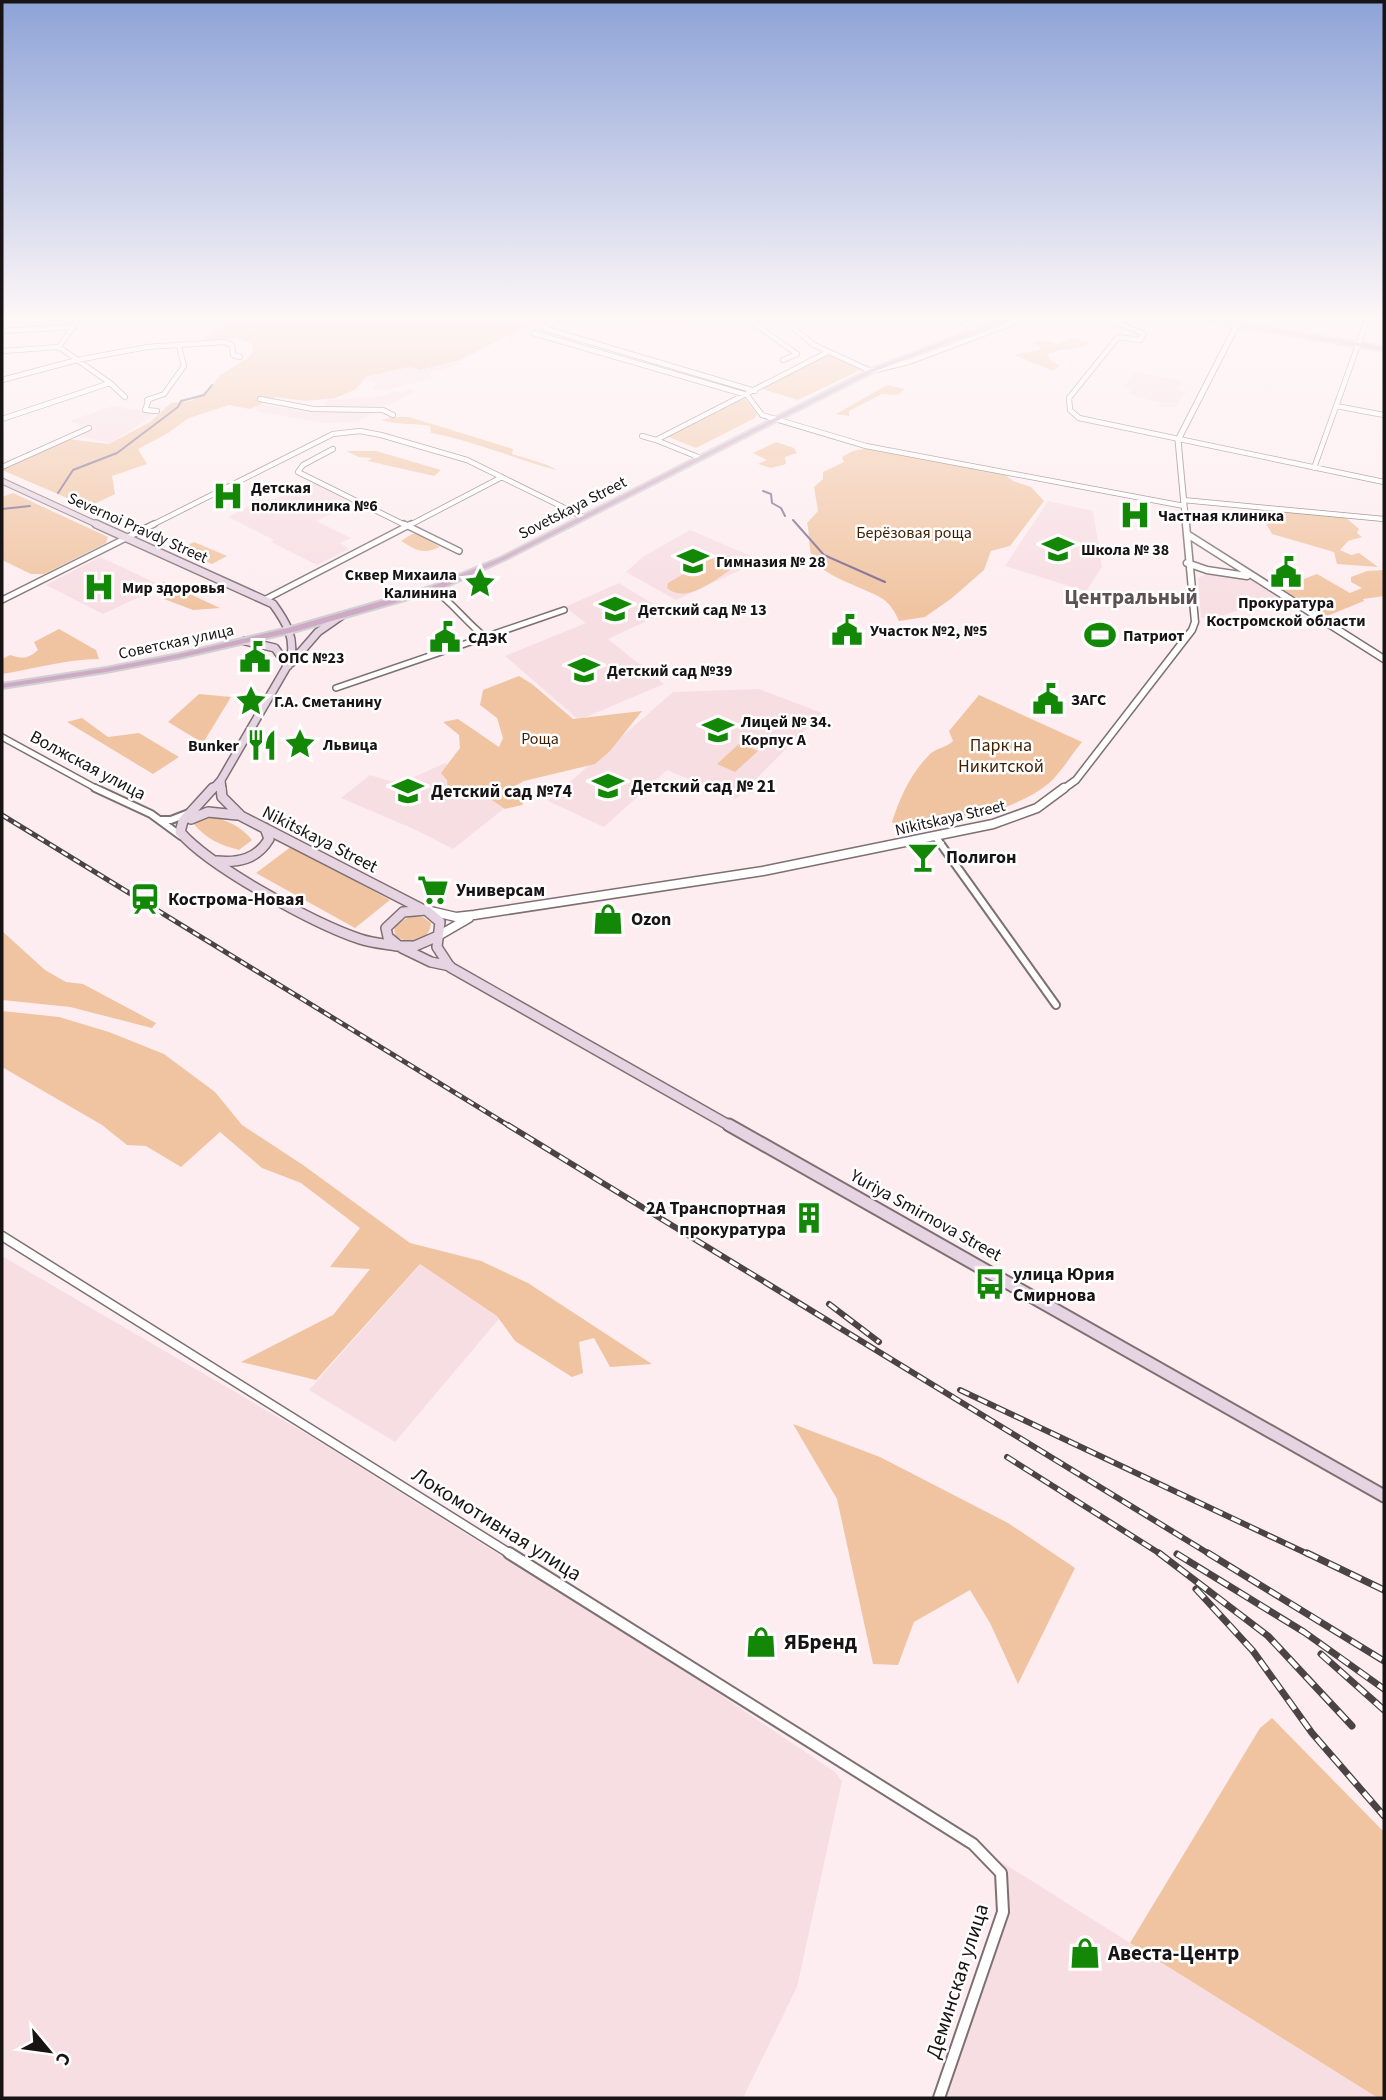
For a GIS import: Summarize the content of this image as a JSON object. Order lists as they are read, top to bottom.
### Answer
{
  "streets": {
    "main road": [
      "Sovetskaya Street",
      "Severnoi Pravdy Street",
      "Советская улица",
      "Nikitskaya Street",
      "Yuriya Smirnova Street"
    ],
    "street": ["Волжская улица", "Локомотивная улица", "Деминская улица"]
  },
  "crossings": [
    ["Sovetskaya Street", "Советская улица"],
    ["Nikitskaya Street", "Yuriya Smirnova Street"],
    ["Локомотивная улица", "Деминская улица"]
  ],
  "districts": ["Центральный"],
  "parks": ["Берёзовая роща", "Роща", "Парк на Никитской"],
  "places": {
    "hospital": ["Детская поликлиника №6", "Частная клиника", "Мир здоровья"],
    "school or university": [
      "Школа № 38",
      "Гимназия № 28",
      "Детский сад № 13",
      "Детский сад №39",
      "Лицей № 34. Корпус А",
      "Детский сад № 21",
      "Детский сад №74"
    ],
    "public building": [
      "Прокуратура Костромской области",
      "Участок №2, №5",
      "СДЭК",
      "ОПС №23",
      "ЗАГС"
    ],
    "place": ["Сквер Михаила Калинина", "Г.А. Сметанину", "Львица"],
    "sports": ["Патриот"],
    "restaurant": ["Bunker"],
    "bar": ["Полигон"],
    "supermarket": ["Универсам"],
    "station": ["Кострома-Новая"],
    "shop": ["Ozon", "ЯБренд", "Авеста-Центр"],
    "building": ["2А Транспортная прокуратура"],
    "bus stop": ["улица Юрия Смирнова"]
  },
  "north": "bottom right"
}
